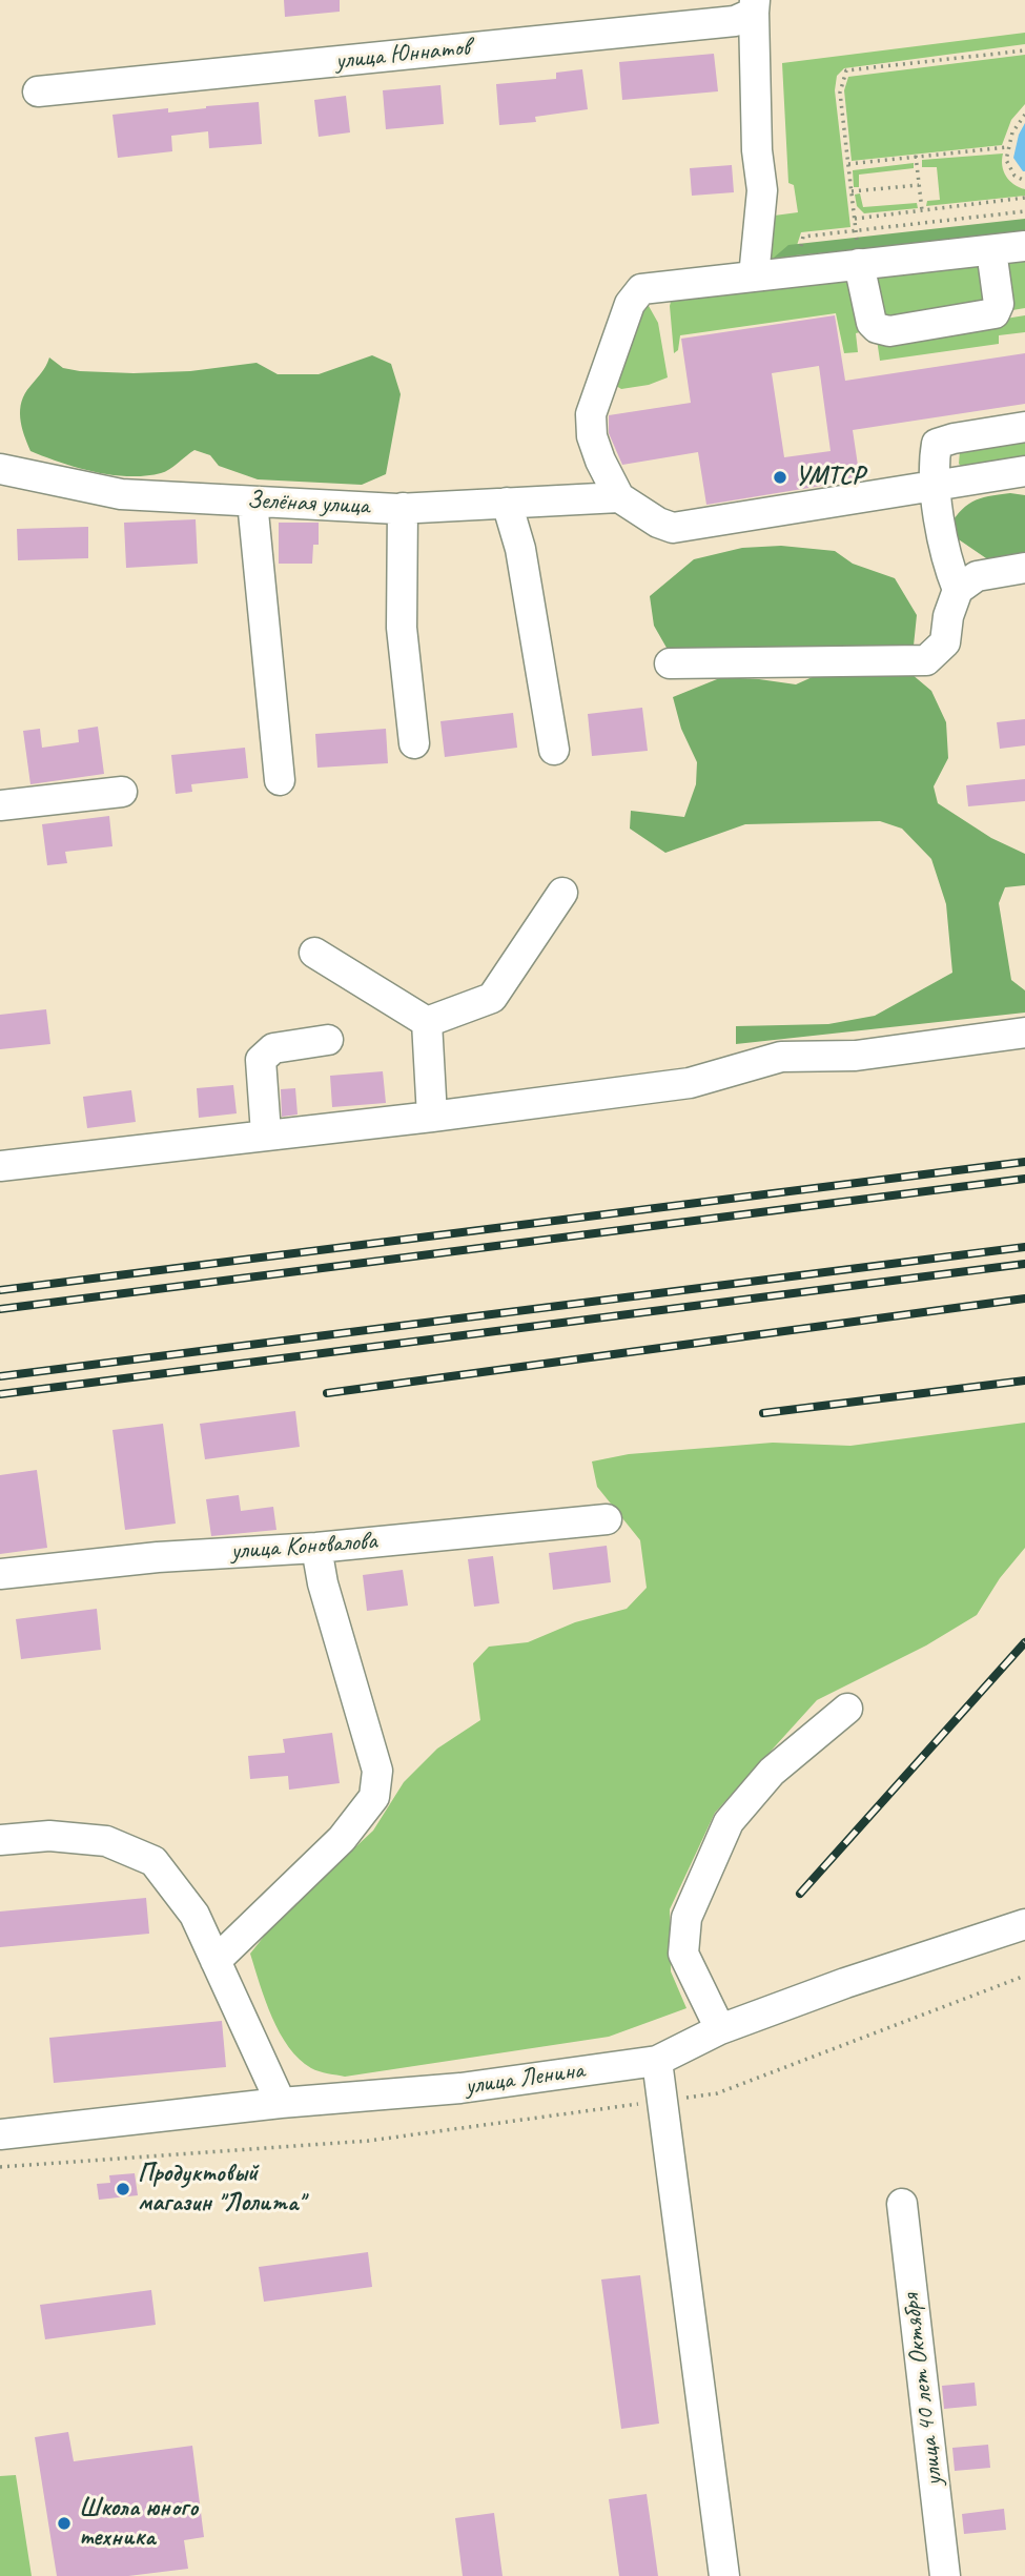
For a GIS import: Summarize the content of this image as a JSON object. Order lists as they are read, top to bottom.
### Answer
{
  "streets": {
    "street": [
      "улица Юннатов",
      "Зелёная улица",
      "улица Коновалова",
      "улица Ленина",
      "улица 40 лет Октября"
    ]
  },
  "places": ["УМТСР", "Продуктовый магазин \"Лолита\"", "Школа юного техника"]
}
